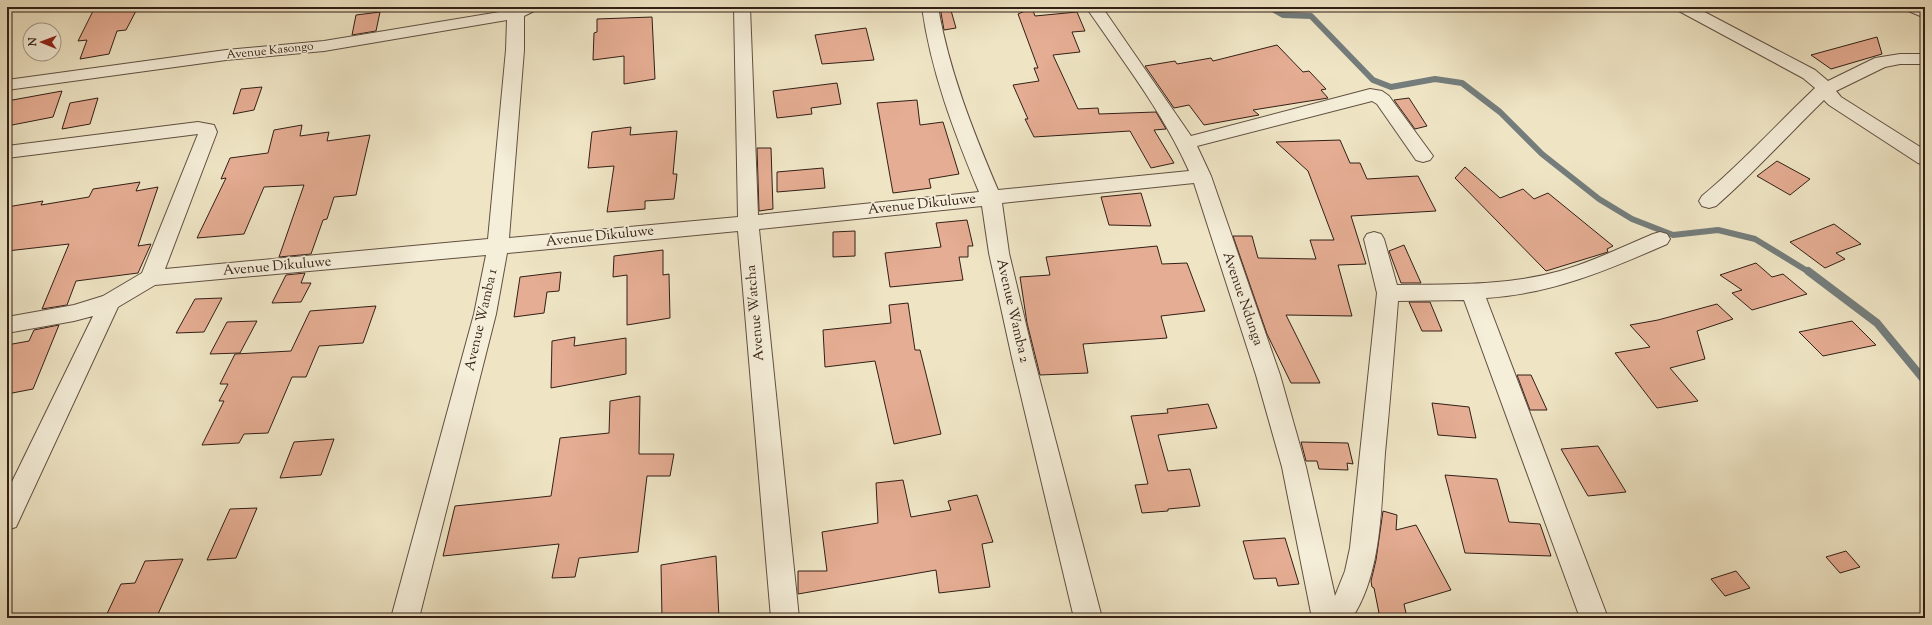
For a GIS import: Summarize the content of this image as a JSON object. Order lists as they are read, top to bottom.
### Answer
{
  "streets": {
    "street": [
      "Avenue Kasongo",
      "Avenue Dikuluwe",
      "Avenue Ndunga",
      "Avenue Wamba 2",
      "Avenue Watcha",
      "Avenue Wamba 1"
    ]
  },
  "crossings": [
    ["Avenue Kasongo", "Avenue Wamba 1"],
    ["Avenue Dikuluwe", "Avenue Ndunga"],
    ["Avenue Dikuluwe", "Avenue Wamba 2"],
    ["Avenue Dikuluwe", "Avenue Watcha"],
    ["Avenue Dikuluwe", "Avenue Wamba 1"]
  ],
  "north": "left"
}
